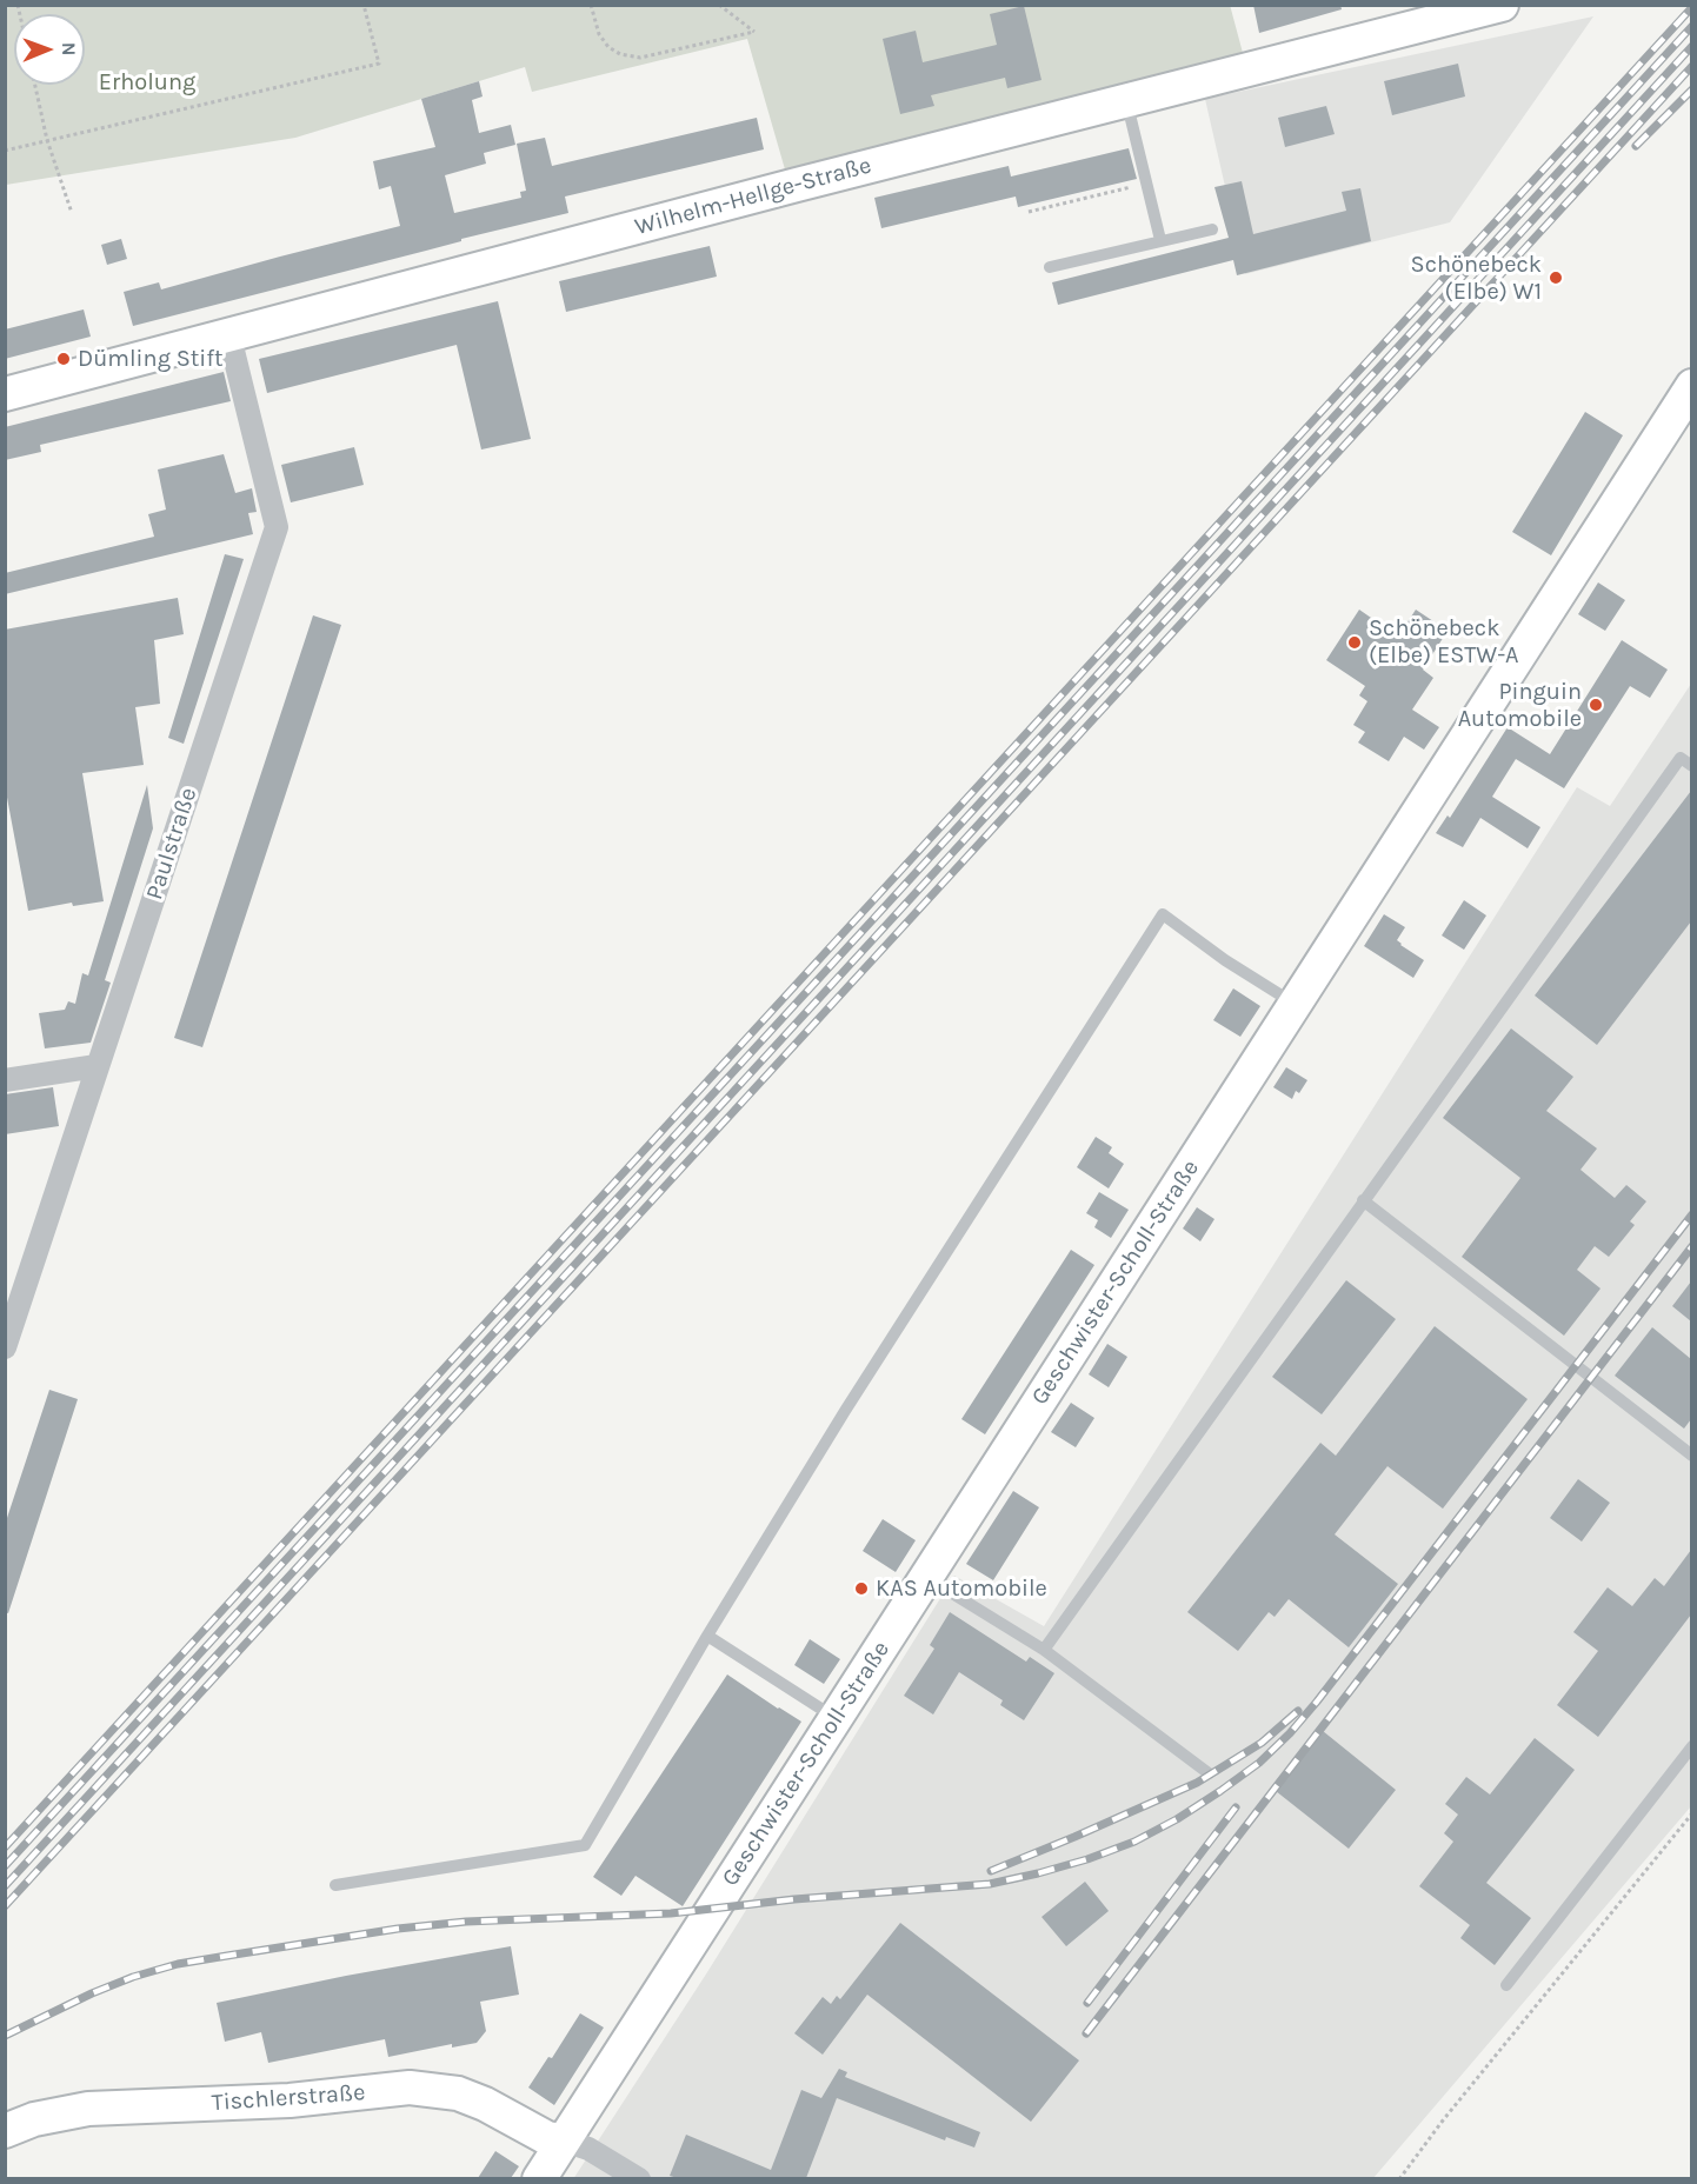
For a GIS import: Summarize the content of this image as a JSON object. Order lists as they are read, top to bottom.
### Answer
{
  "streets": {
    "street": [
      "Wilhelm-Hellge-Straße",
      "Paulstraße",
      "Geschwister-Scholl-Straße",
      "Tischlerstraße"
    ]
  },
  "crossings": [
    ["Wilhelm-Hellge-Straße", "Paulstraße"],
    ["Geschwister-Scholl-Straße", "Tischlerstraße"]
  ],
  "parks": ["Erholung"],
  "places": [
    "Schönebeck (Elbe) W1",
    "Dümling Stift",
    "Schönebeck (Elbe) ESTW-A",
    "Pinguin Automobile",
    "KAS Automobile"
  ],
  "north": "right"
}
